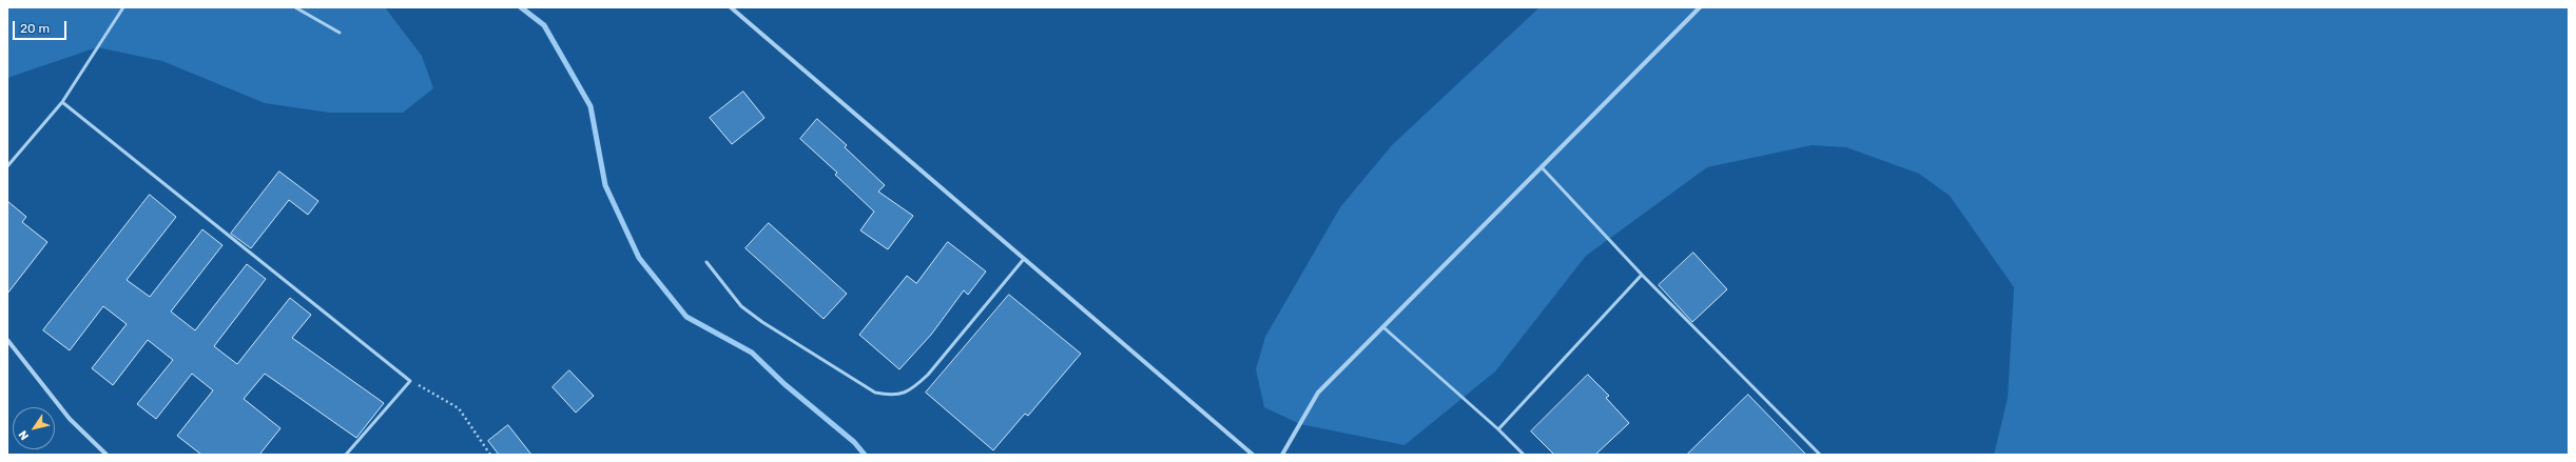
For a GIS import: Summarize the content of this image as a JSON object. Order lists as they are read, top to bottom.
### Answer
{
  "scale_bar": "20 m",
  "north": "bottom left"
}
